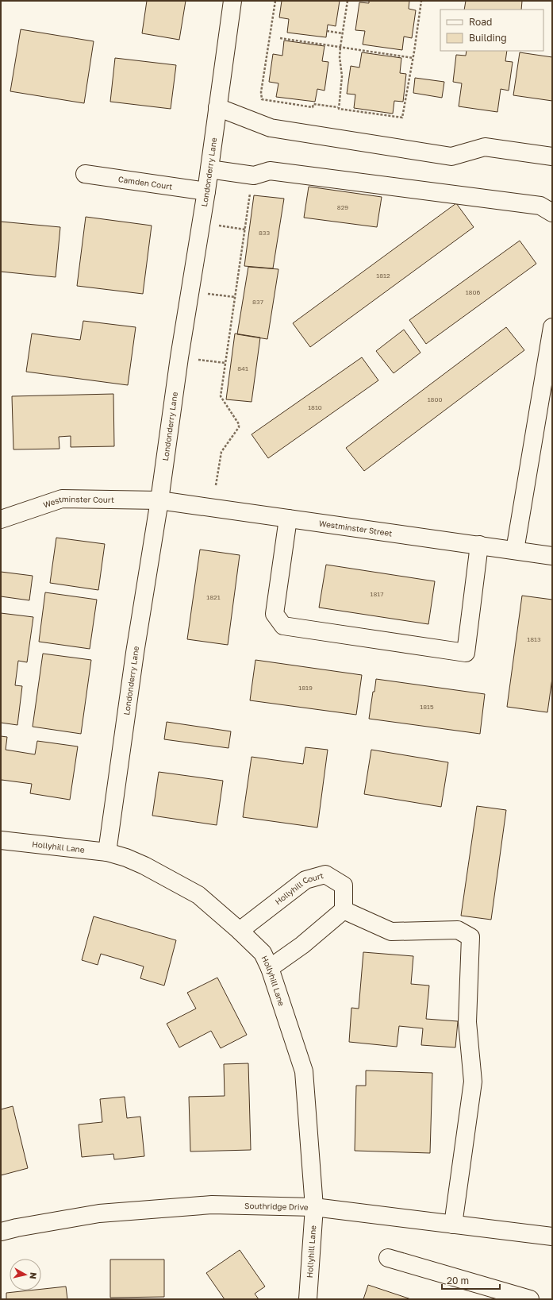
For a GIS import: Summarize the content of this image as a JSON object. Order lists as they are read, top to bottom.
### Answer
{
  "streets": {
    "street": [
      "Londonderry Lane",
      "Camden Court",
      "Westminster Court",
      "Westminster Street",
      "Hollyhill Lane",
      "Hollyhill Court",
      "Southridge Drive"
    ]
  },
  "crossings": [
    ["Londonderry Lane", "Camden Court"],
    ["Londonderry Lane", "Westminster Court"],
    ["Londonderry Lane", "Westminster Street"],
    ["Londonderry Lane", "Hollyhill Lane"],
    ["Westminster Court", "Westminster Street"],
    ["Hollyhill Lane", "Hollyhill Court"],
    ["Hollyhill Lane", "Southridge Drive"]
  ],
  "house_numbers": [
    "829",
    "833",
    "1812",
    "1806",
    "837",
    "841",
    "1800",
    "1810",
    "1817",
    "1821",
    "1813",
    "1819",
    "1815"
  ],
  "legend": ["Road", "Building"],
  "scale_bar": "20 m",
  "north": "right"
}
